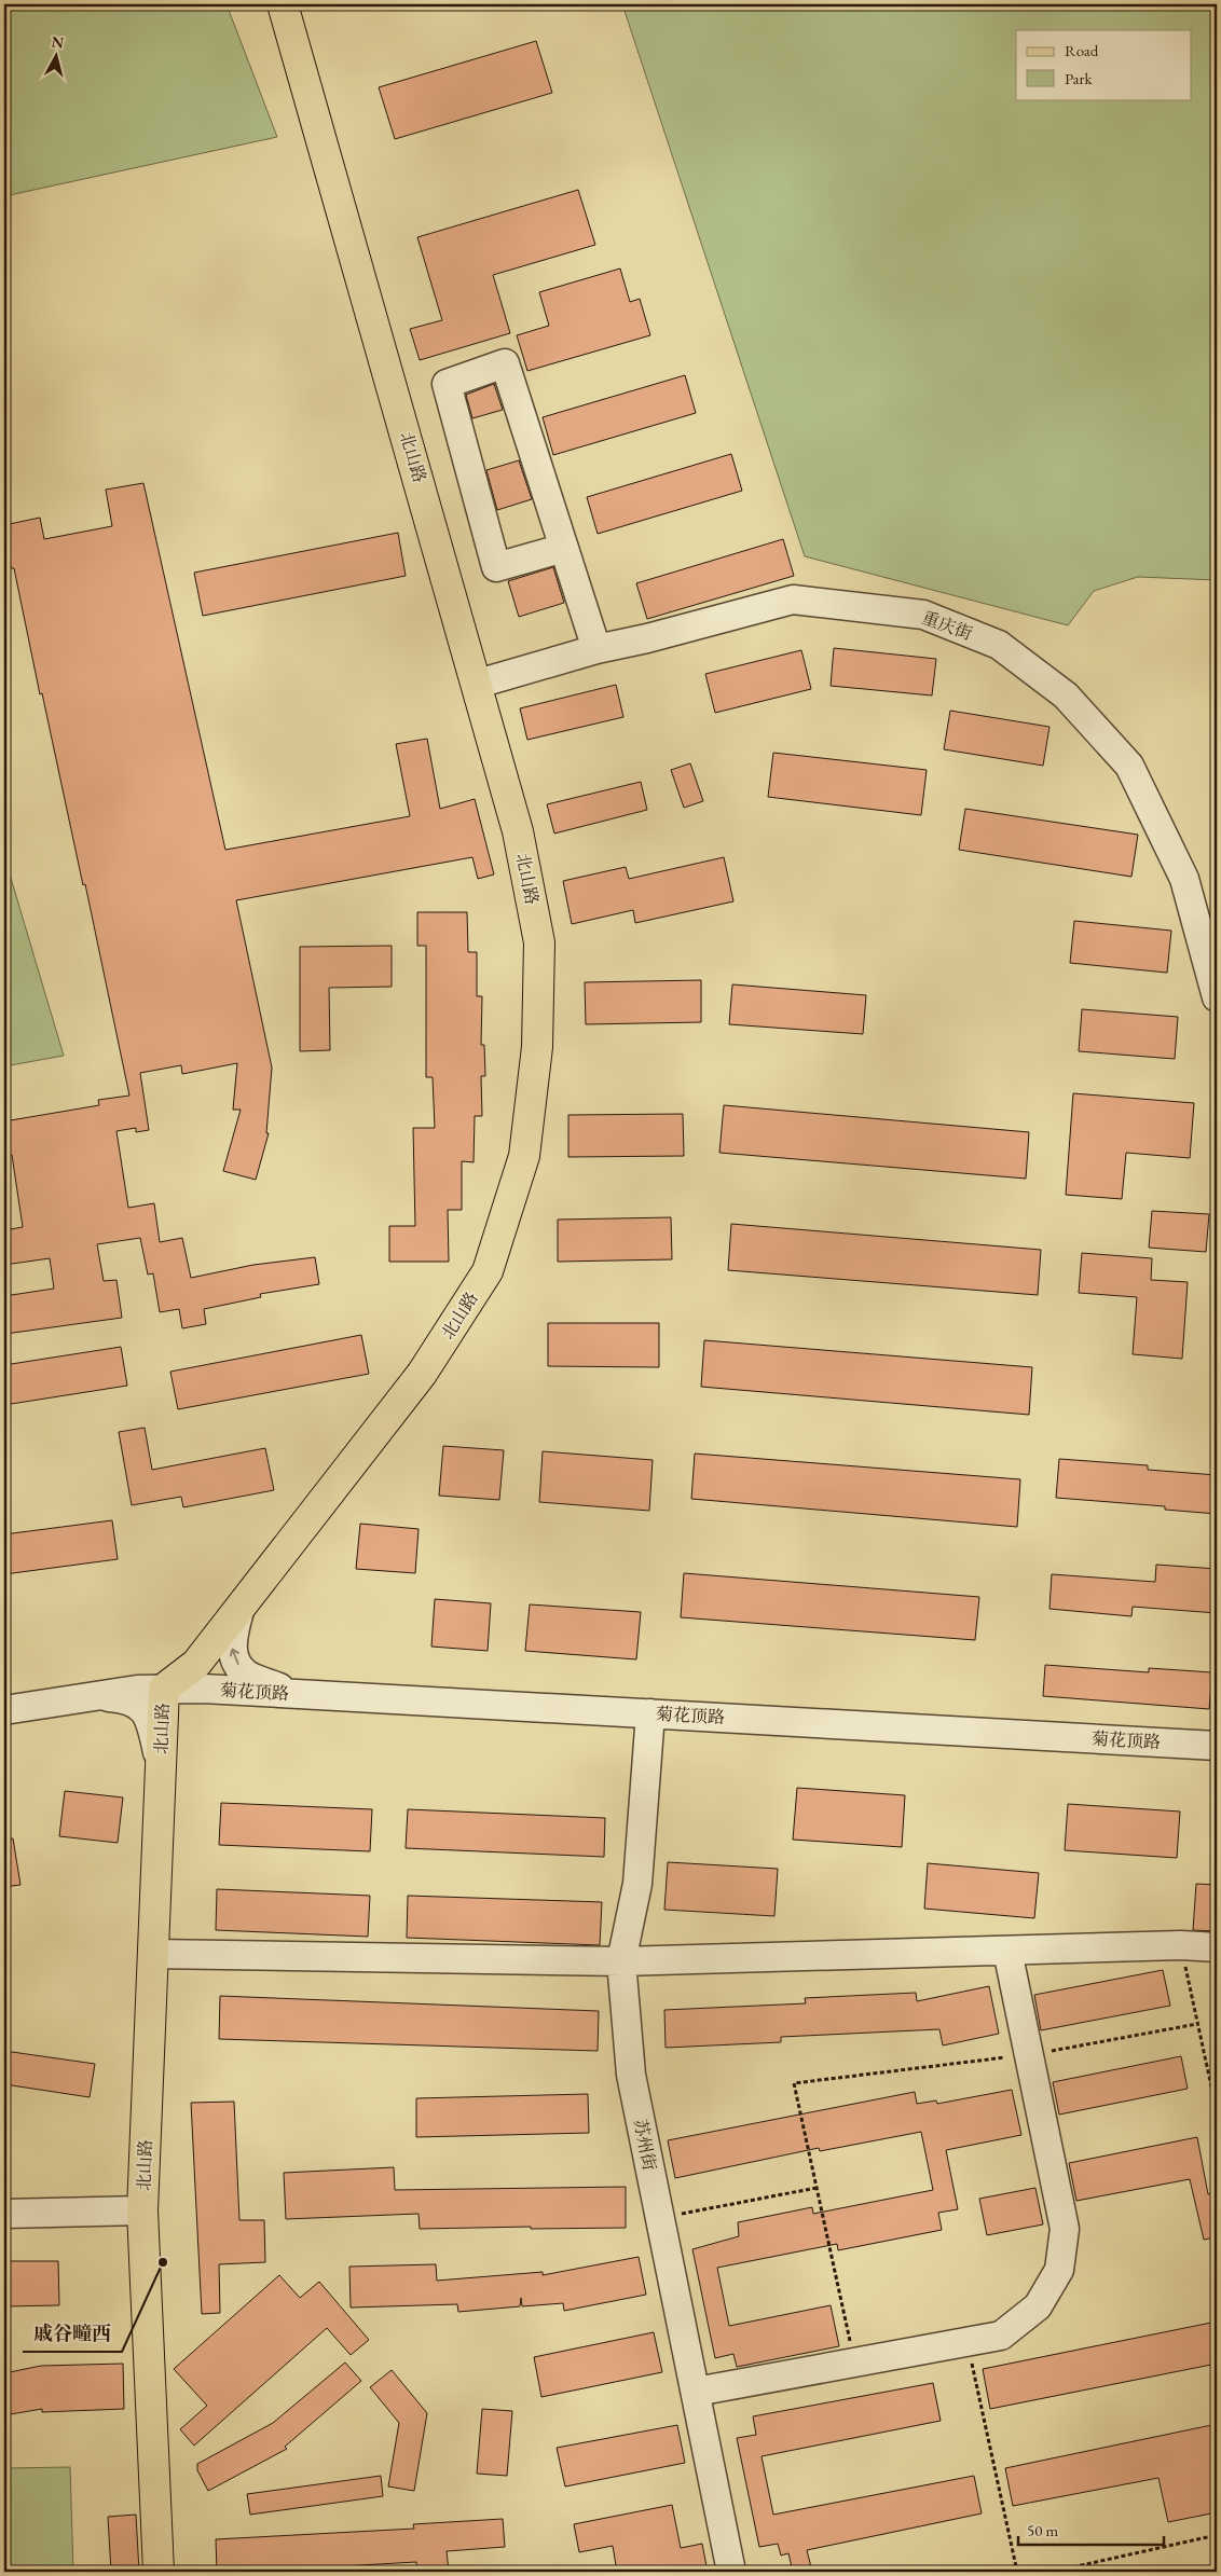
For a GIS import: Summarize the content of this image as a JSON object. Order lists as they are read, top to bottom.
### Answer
{
  "streets": {
    "main road": ["北山路"],
    "street": ["重庆街", "菊花顶路", "苏州街"]
  },
  "crossings": [
    ["北山路", "重庆街"],
    ["北山路", "菊花顶路"],
    ["菊花顶路", "苏州街"]
  ],
  "places": ["戚谷疃西"],
  "legend": ["Road", "Park"],
  "scale_bar": "50 m",
  "north": "top"
}
